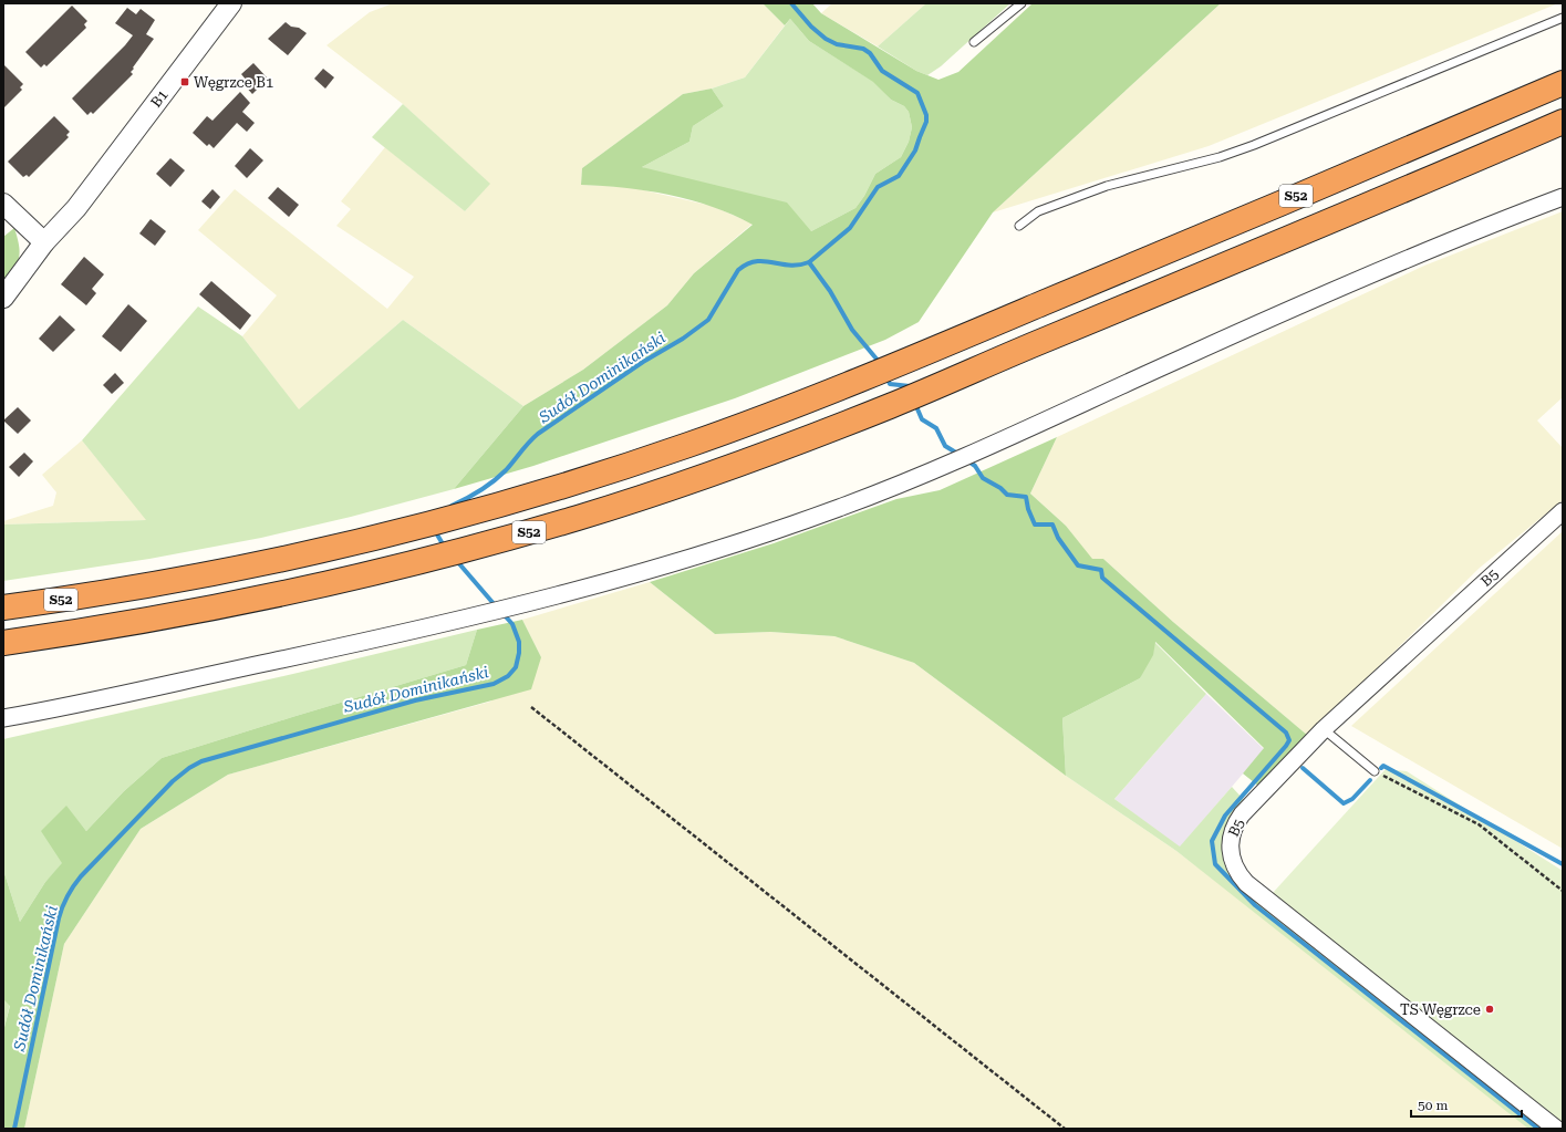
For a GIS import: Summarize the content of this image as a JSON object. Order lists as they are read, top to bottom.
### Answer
{
  "streets": {
    "highway": ["S52"],
    "street": ["B1", "B5"]
  },
  "water": ["Sudół Dominikański"],
  "places": {
    "transit": ["Węgrzce B1"],
    "other": ["TS Węgrzce"]
  },
  "scale_bar": "50 m"
}
